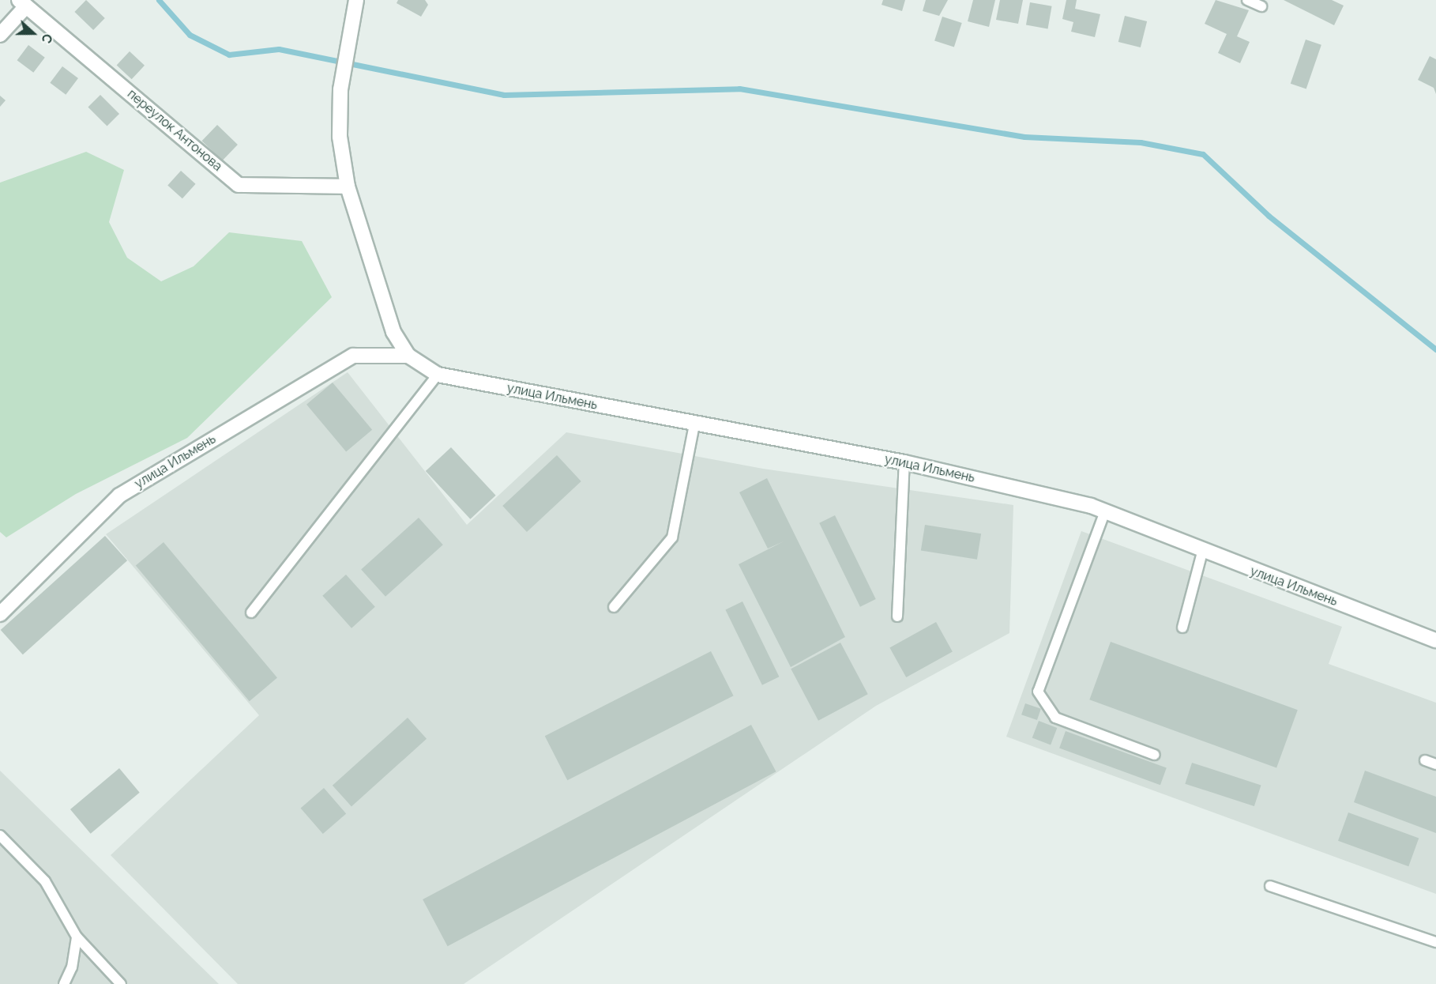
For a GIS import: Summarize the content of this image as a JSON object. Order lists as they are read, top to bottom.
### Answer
{
  "streets": {
    "street": ["переулок Антонова", "улица Ильмень"]
  },
  "crossings": [
    ["переулок Антонова", "улица Ильмень"]
  ],
  "north": "right"
}
